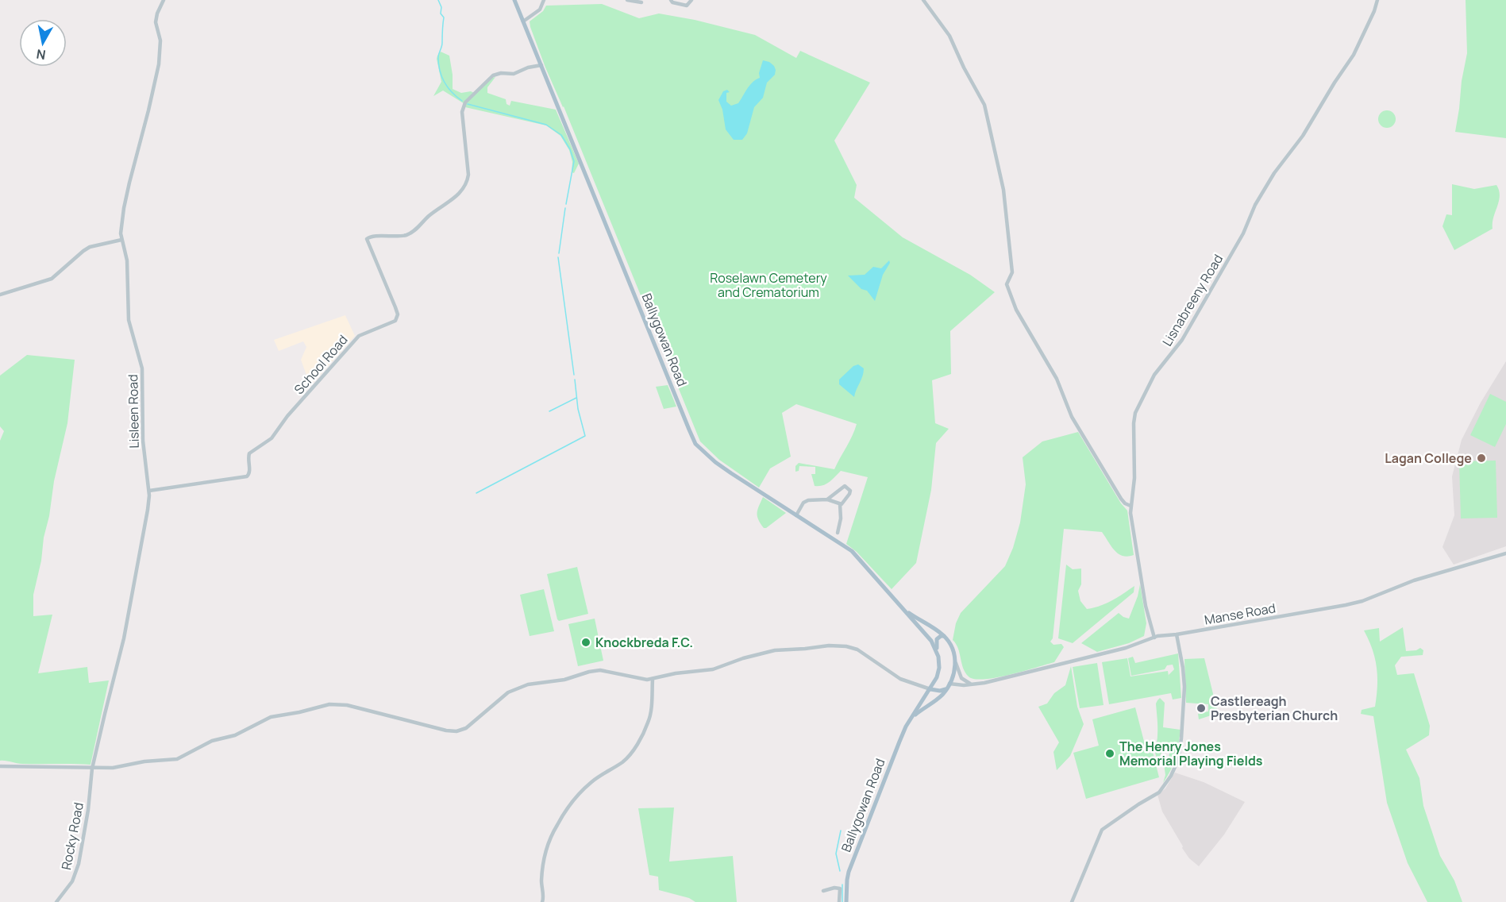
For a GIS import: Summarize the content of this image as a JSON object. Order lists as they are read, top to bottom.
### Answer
{
  "streets": {
    "main road": ["Ballygowan Road"],
    "street": [
      "Lisnabreeny Road",
      "School Road",
      "Lisleen Road",
      "Manse Road",
      "Rocky Road"
    ]
  },
  "crossings": [
    ["Lisnabreeny Road", "Manse Road"],
    ["Ballygowan Road", "School Road"],
    ["Ballygowan Road", "Manse Road"],
    ["School Road", "Lisleen Road"],
    ["Lisleen Road", "Rocky Road"]
  ],
  "parks": ["Roselawn Cemetery and Crematorium"],
  "places": [
    "Lagan College",
    "Knockbreda F.C.",
    "Castlereagh Presbyterian Church",
    "The Henry Jones Memorial Playing Fields"
  ],
  "north": "bottom"
}
